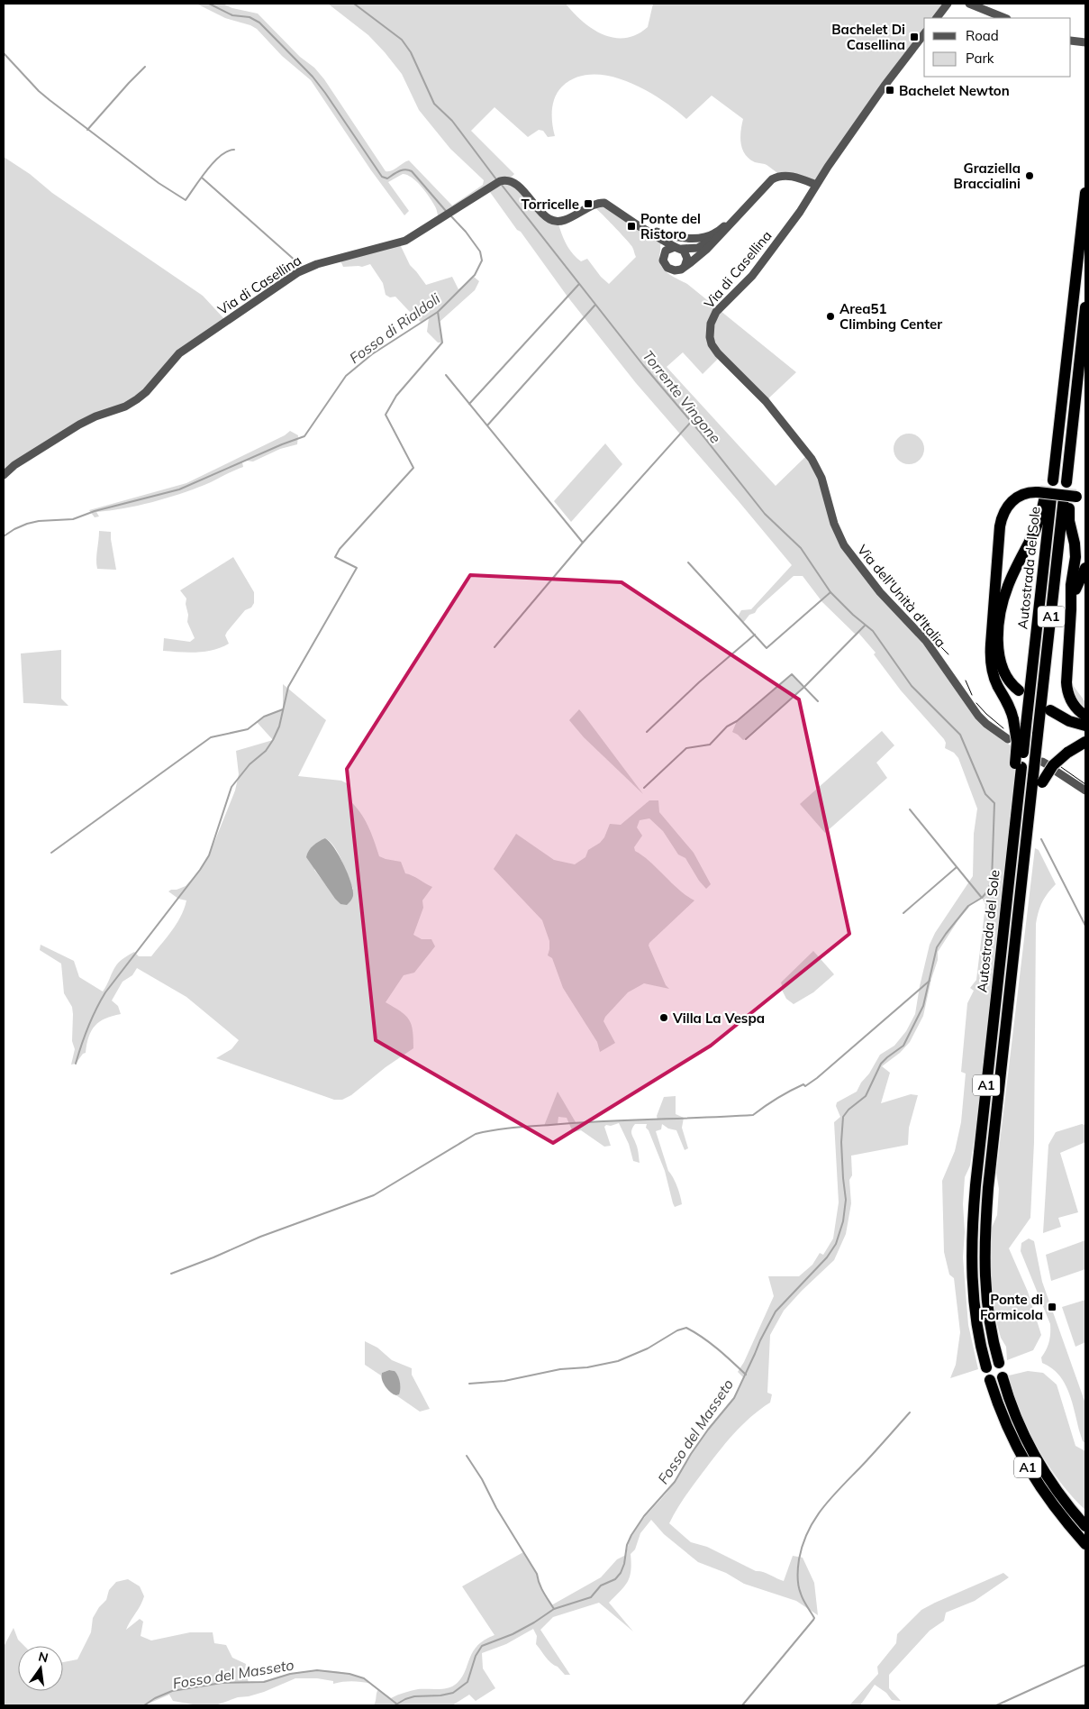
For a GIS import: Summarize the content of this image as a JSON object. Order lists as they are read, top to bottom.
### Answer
{
  "streets": {
    "highway": ["Autostrada del Sole", "A1"],
    "street": ["Via di Casellina", "Via dell'Unità d'Italia"]
  },
  "crossings": [
    ["Via di Casellina", "Via dell'Unità d'Italia"]
  ],
  "water": ["Fosso di Rialdoli", "Torrente Vingone", "Fosso del Masseto"],
  "places": {
    "transit": [
      "Bachelet Di Casellina",
      "Bachelet Newton",
      "Torricelle",
      "Ponte del Ristoro",
      "Ponte di Formicola"
    ],
    "other": ["Graziella Braccialini", "Area51 Climbing Center", "Villa La Vespa"]
  },
  "legend": ["Road", "Park"],
  "north": "top"
}
